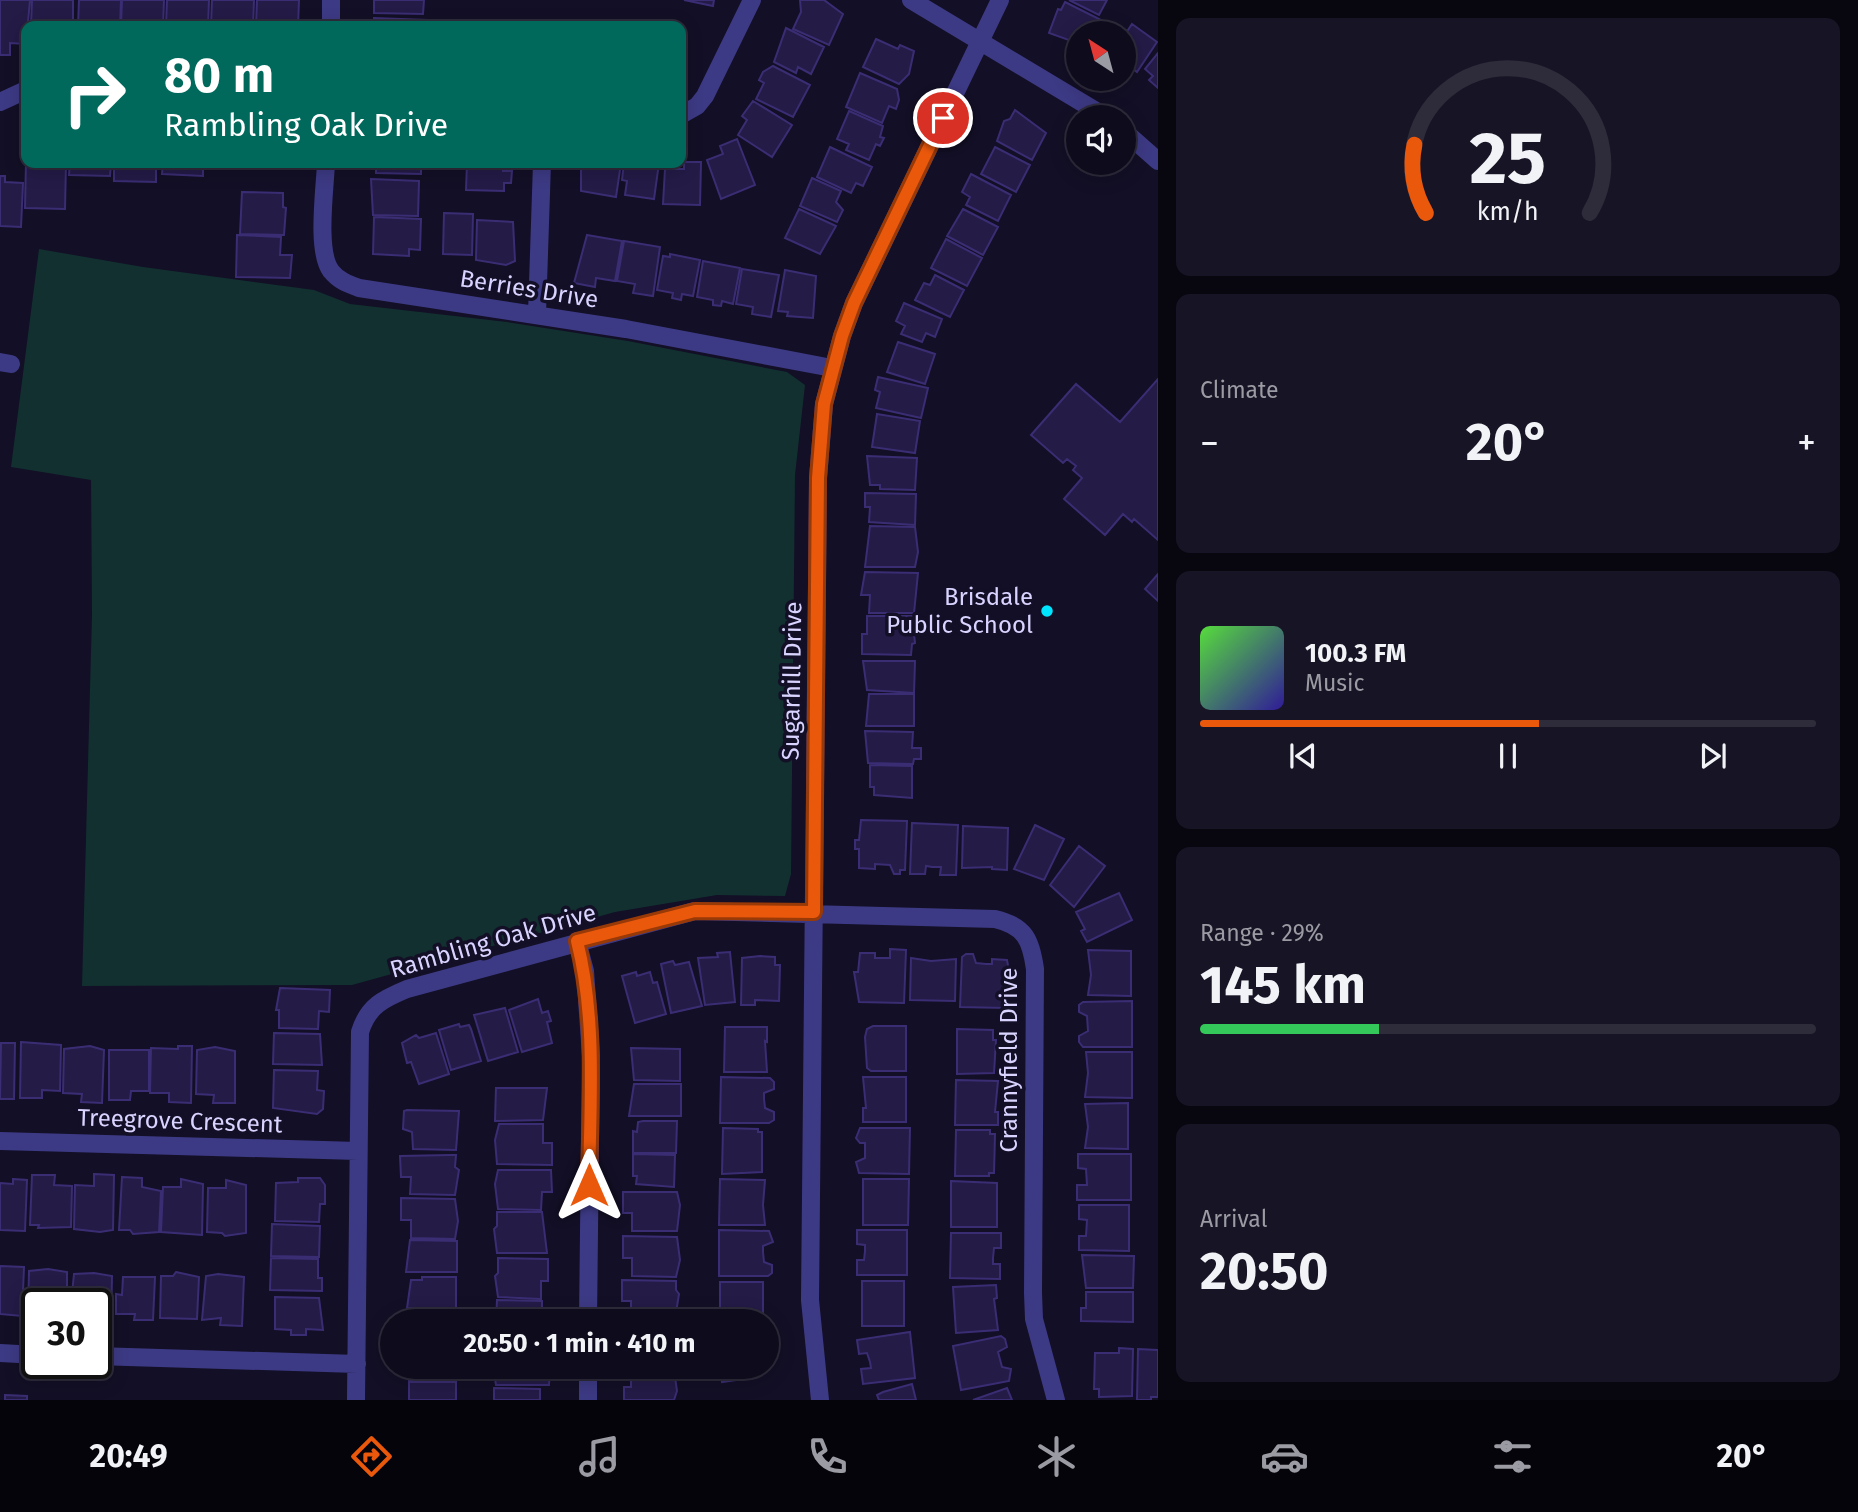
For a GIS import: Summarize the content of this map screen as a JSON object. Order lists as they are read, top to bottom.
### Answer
{
  "streets": {
    "street": [
      "Berries Drive",
      "Sugarhill Drive",
      "Rambling Oak Drive",
      "Crannyfield Drive",
      "Treegrove Crescent"
    ]
  },
  "crossings": [
    ["Berries Drive", "Sugarhill Drive"],
    ["Sugarhill Drive", "Rambling Oak Drive"],
    ["Sugarhill Drive", "Crannyfield Drive"],
    ["Rambling Oak Drive", "Crannyfield Drive"],
    ["Rambling Oak Drive", "Treegrove Crescent"]
  ],
  "places": ["Brisdale Public School"],
  "north": "top left",
  "page": {
    "turn": ["80 m", "Rambling Oak Drive"],
    "tile": [
      "Climate",
      ["Range · 29%", "145 km"],
      ["Arrival", "20:50"]
    ],
    "heat": ["−", "20°", "+"],
    "song": ["100.3 FM", "Music"],
    "limit": "30",
    "trip": "20:50 · 1 min · 410 m",
    "tabs": ["20:49", "20°"],
    "gauge": ["25", "km/h"]
  }
}
